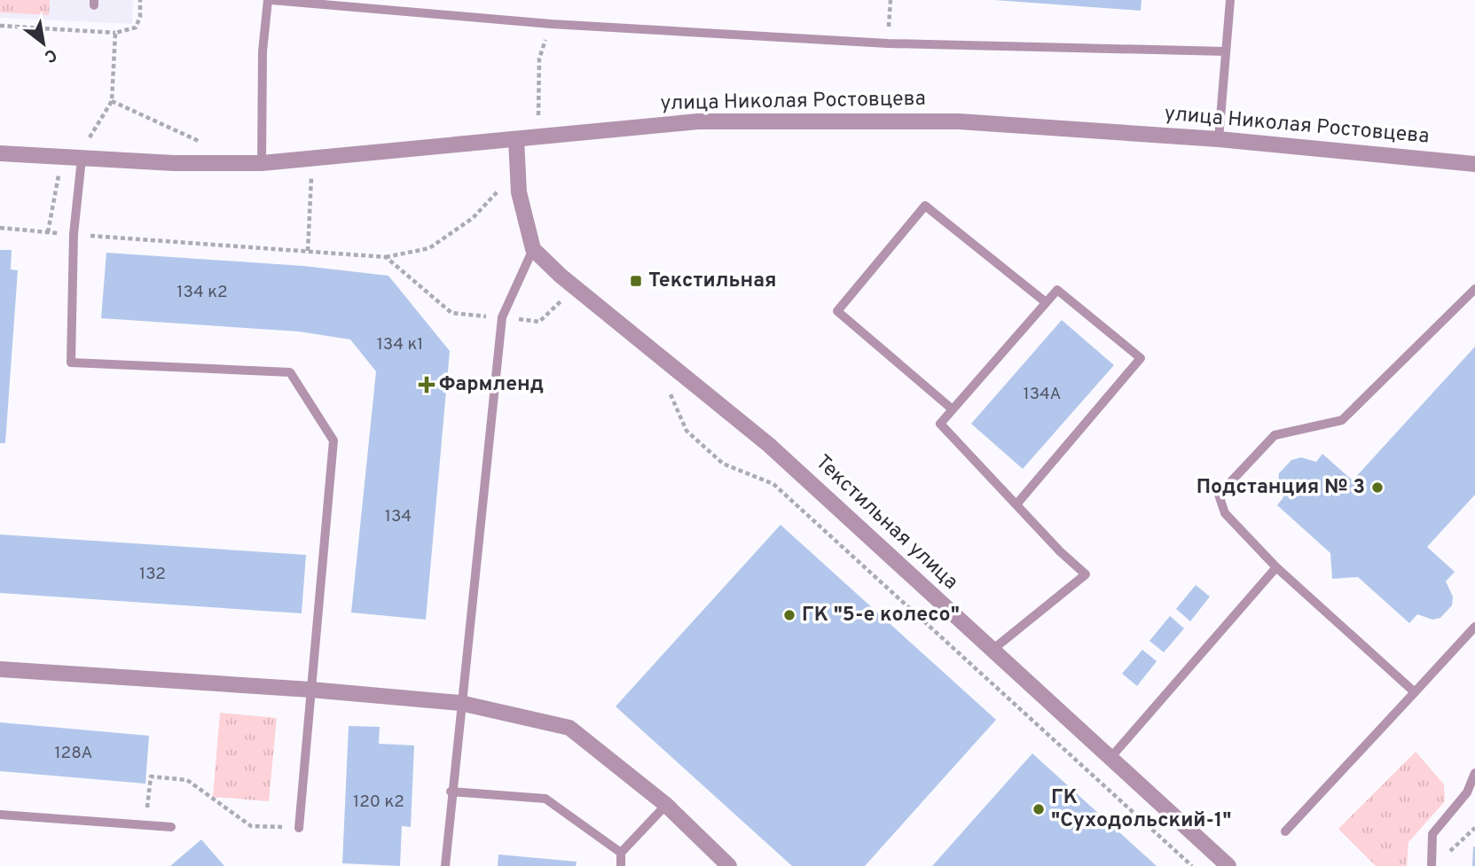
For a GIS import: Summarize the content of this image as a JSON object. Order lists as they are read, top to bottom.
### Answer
{
  "streets": {
    "street": ["улица Николая Ростовцева", "Текстильная улица"]
  },
  "places": {
    "transit": ["Текстильная"],
    "health": ["Фармленд"],
    "other": ["Подстанция № 3", "ГК \"5-е колесо\"", "ГК \"Суходольский-1\""]
  },
  "house_numbers": [
    "134 к2",
    "134 к1",
    "134А",
    "134",
    "132",
    "128А",
    "120 к2"
  ],
  "north": "bottom right"
}
